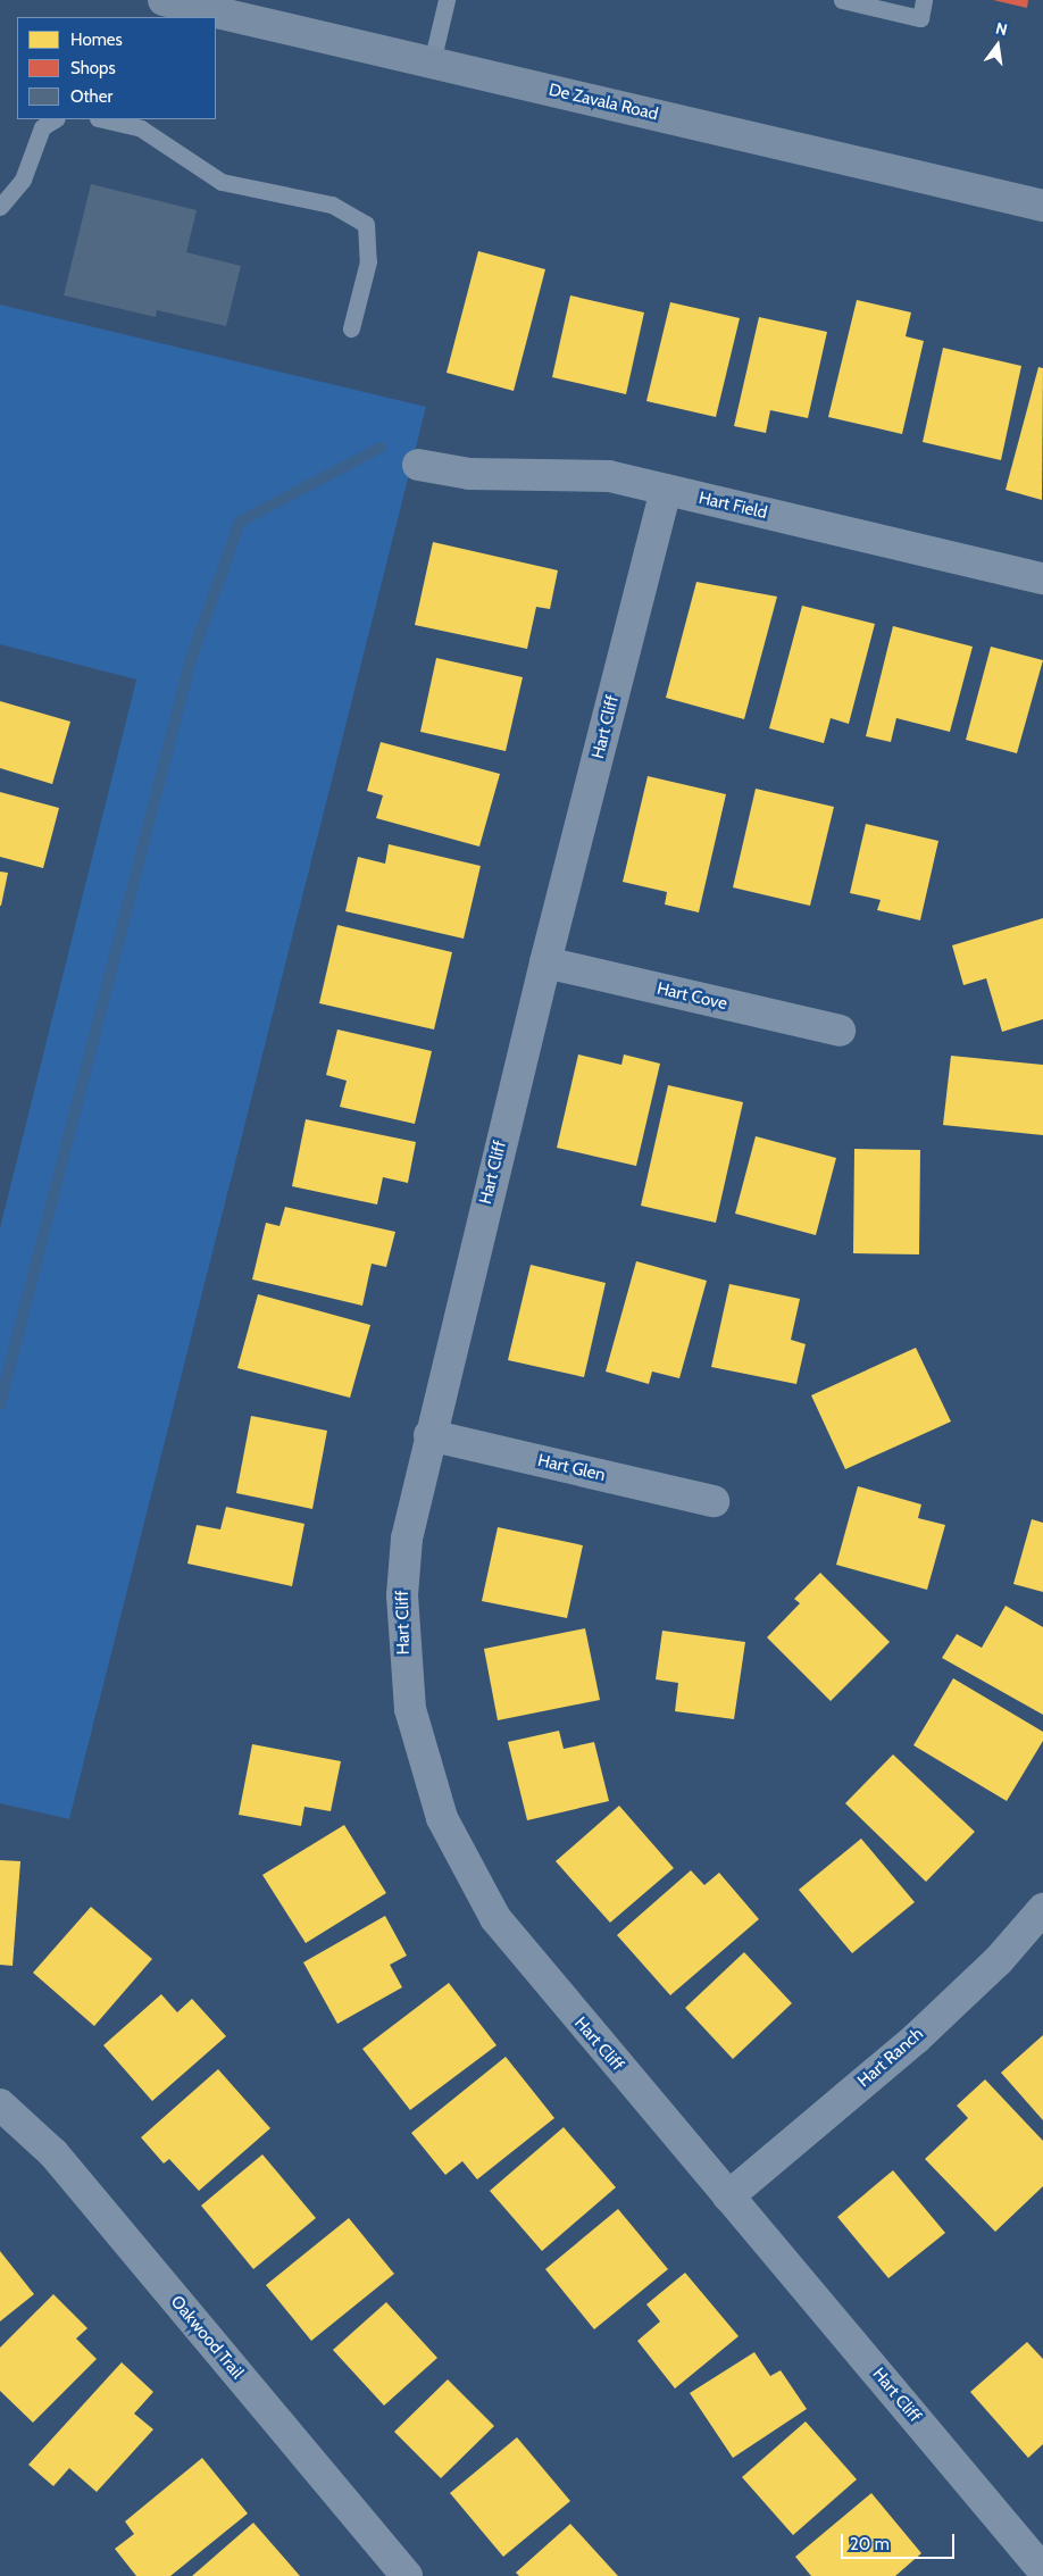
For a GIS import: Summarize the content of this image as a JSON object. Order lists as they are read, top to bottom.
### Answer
{
  "streets": {
    "main road": ["De Zavala Road"],
    "street": [
      "Hart Field",
      "Hart Cliff",
      "Hart Cove",
      "Hart Glen",
      "Hart Ranch",
      "Oakwood Trail"
    ]
  },
  "crossings": [
    ["Hart Field", "Hart Cliff"],
    ["Hart Cliff", "Hart Cove"],
    ["Hart Cliff", "Hart Glen"],
    ["Hart Cliff", "Hart Ranch"]
  ],
  "legend": ["Homes", "Shops", "Other"],
  "scale_bar": "20 m",
  "north": "top"
}
